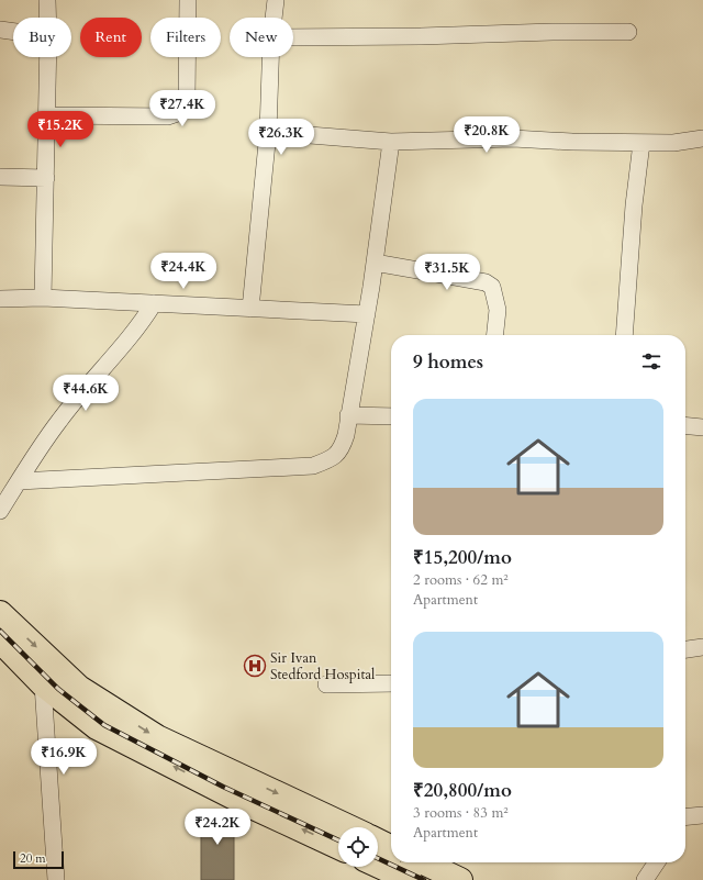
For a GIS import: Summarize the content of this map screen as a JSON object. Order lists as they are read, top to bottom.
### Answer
{
  "places": {
    "hospital": ["Sir Ivan Stedford Hospital"]
  },
  "scale_bar": "20 m",
  "page": {
    "chip": [
      "Buy",
      "Rent",
      "Filters",
      "New"
    ],
    "price": [
      "₹27.4K",
      "₹15.2K",
      "₹20.8K",
      "₹26.3K",
      "₹24.4K",
      "₹31.5K",
      "₹44.6K",
      "₹16.9K",
      "₹24.2K"
    ],
    "heading": "9 homes",
    "list": [
      {
        "name": "₹15,200/mo",
        "note": "2 rooms · 62 m² · Apartment"
      },
      {
        "name": "₹20,800/mo",
        "note": "3 rooms · 83 m² · Apartment"
      }
    ],
    "scale": "20 m"
  }
}
